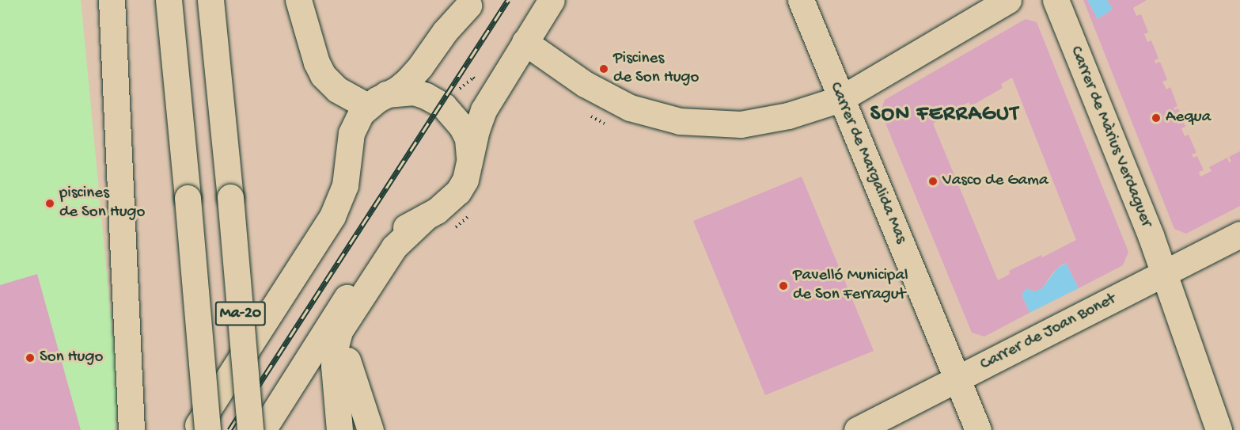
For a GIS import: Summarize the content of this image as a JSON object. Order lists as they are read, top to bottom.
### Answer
{
  "streets": {
    "main road": [
      "Carrer de Màrius Verdaguer",
      "Carrer de Margalida Mas",
      "Ma-20",
      "Carrer de Joan Bonet"
    ]
  },
  "crossings": [
    ["Carrer de Màrius Verdaguer", "Carrer de Joan Bonet"],
    ["Carrer de Margalida Mas", "Carrer de Joan Bonet"]
  ],
  "districts": ["SON FERRAGUT"],
  "places": [
    "Piscines de Son Hugo",
    "Aequa",
    "Vasco de Gama",
    "piscines de Son Hugo",
    "Pavelló Municipal de Son Ferragut",
    "Son Hugo"
  ]
}
